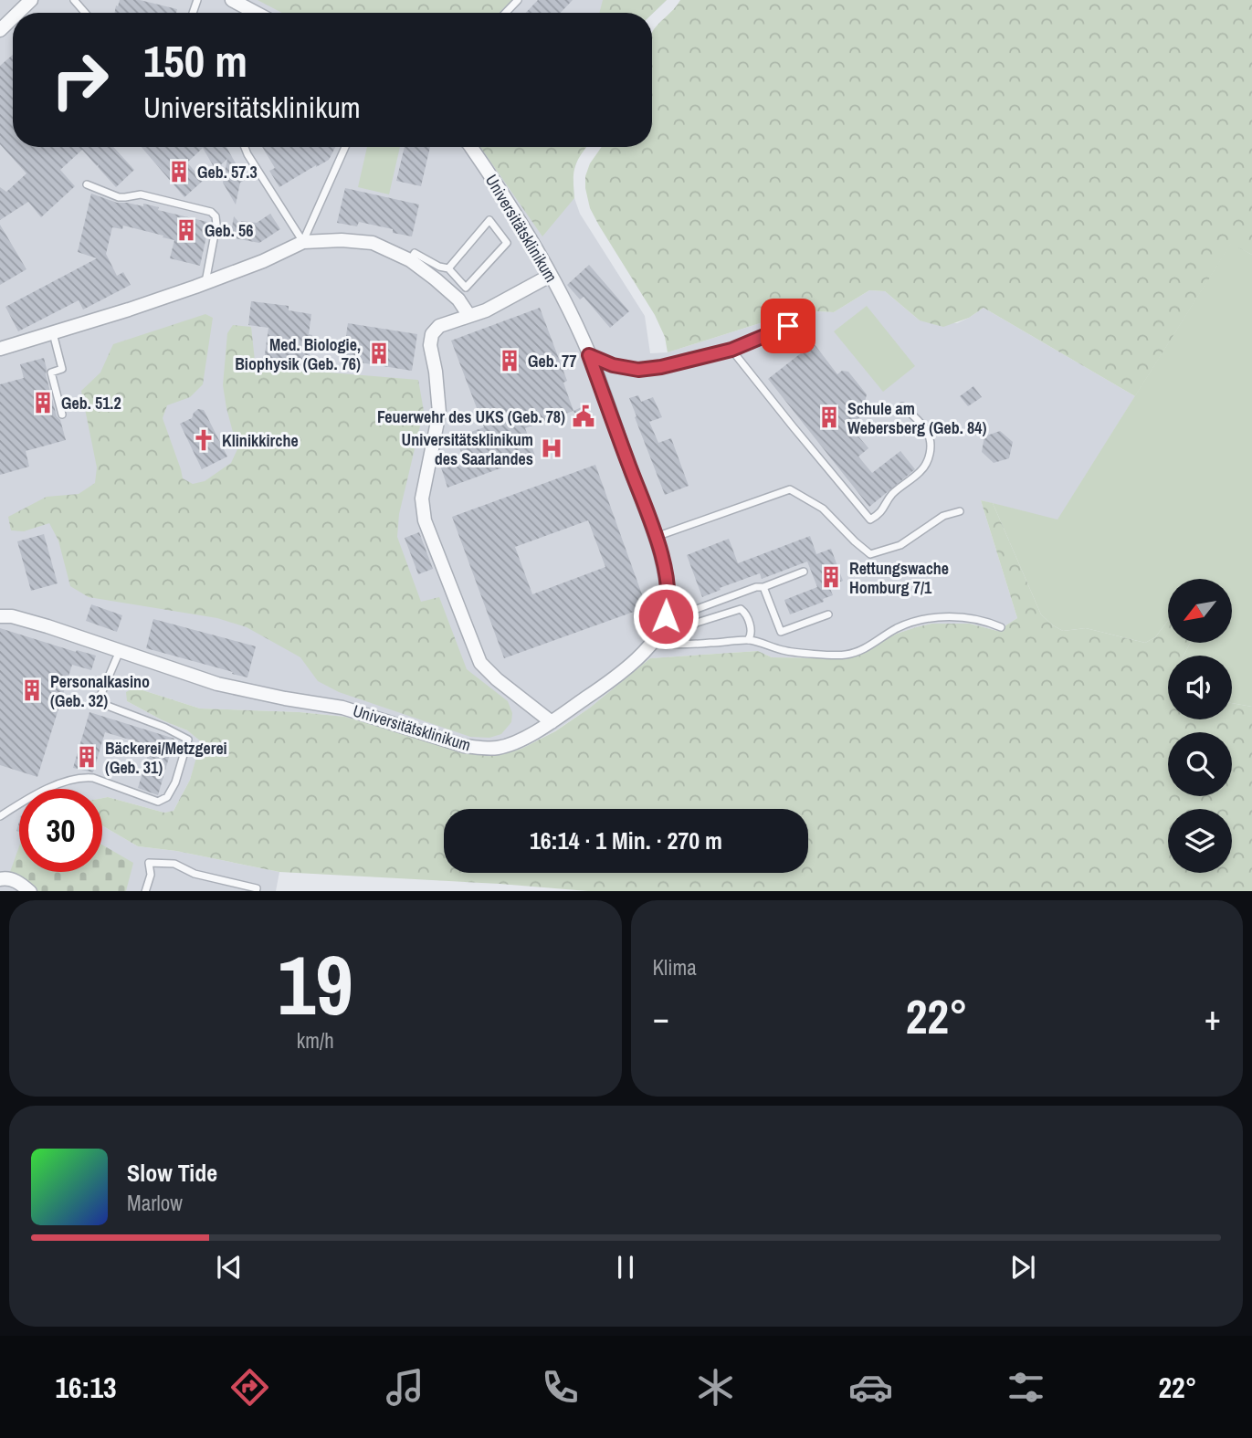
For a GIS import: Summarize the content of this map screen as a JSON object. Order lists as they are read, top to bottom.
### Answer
{
  "streets": {
    "street": ["Universitätsklinikum"]
  },
  "places": {
    "building": [
      "Geb. 57.3",
      "Geb. 56",
      "Med. Biologie, Biophysik (Geb. 76)",
      "Geb. 77",
      "Geb. 51.2",
      "Schule am Webersberg (Geb. 84)",
      "Rettungswache Homburg 7/1",
      "Personalkasino (Geb. 32)",
      "Bäckerei/Metzgerei (Geb. 31)"
    ],
    "public building": ["Feuerwehr des UKS (Geb. 78)"],
    "church": ["Klinikkirche"],
    "hospital": ["Universitätsklinikum des Saarlandes"]
  },
  "north": "bottom left",
  "page": {
    "turn": ["150 m", "Universitätsklinikum"],
    "limit": "30",
    "trip": "16:14 · 1 Min. · 270 m",
    "tile": [
      ["19", "km/h"],
      "Klima"
    ],
    "heat": ["−", "22°", "+"],
    "song": ["Slow Tide", "Marlow"],
    "tabs": ["16:13", "22°"]
  }
}
